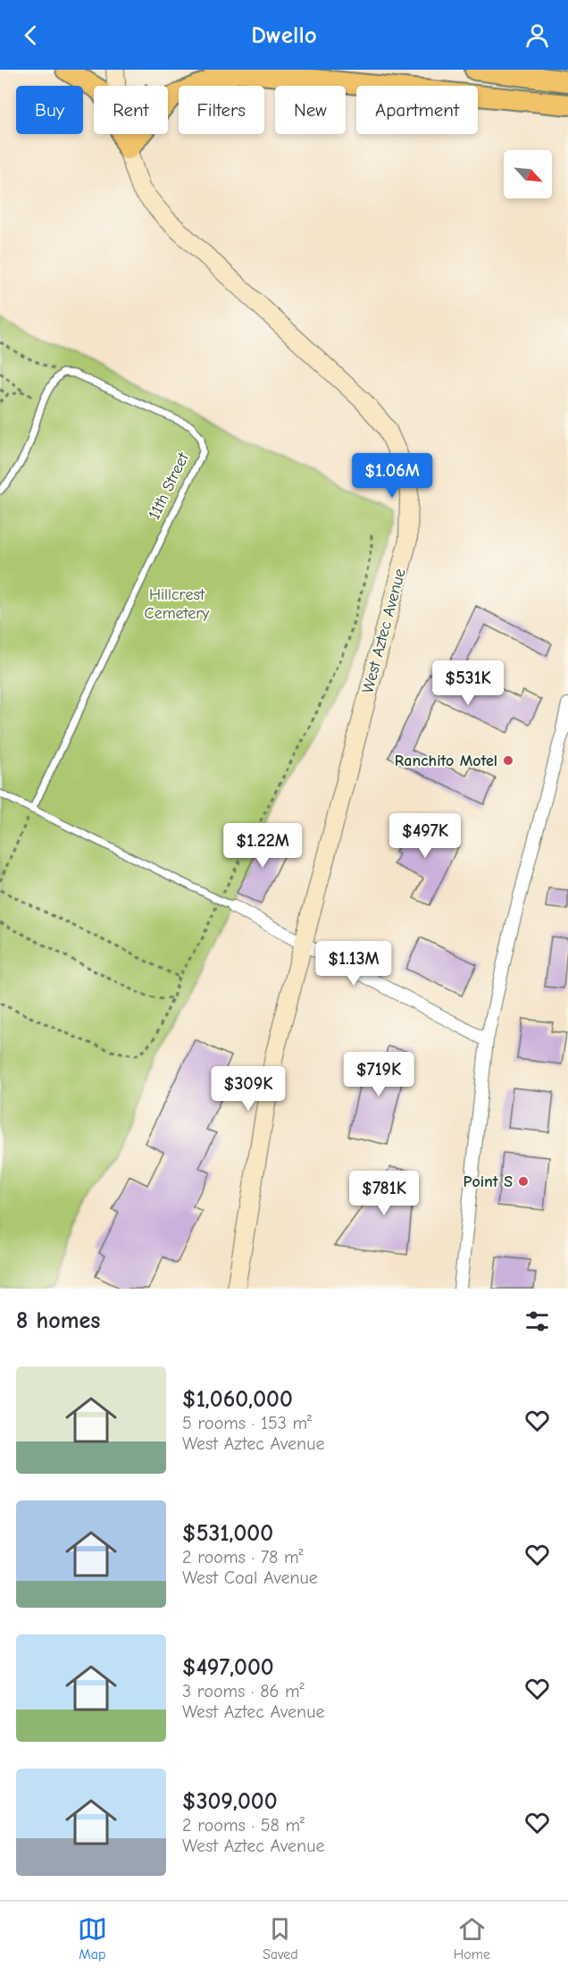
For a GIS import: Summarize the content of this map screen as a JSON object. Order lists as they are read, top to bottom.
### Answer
{
  "streets": {
    "main road": ["West Aztec Avenue"],
    "lane": ["11th Street"]
  },
  "parks": ["Hillcrest Cemetery"],
  "places": ["Ranchito Motel", "Point S"],
  "north": "bottom right",
  "page": {
    "header": "Dwello",
    "chip": [
      "Buy",
      "Rent",
      "Filters",
      "New",
      "Apartment"
    ],
    "price": [
      "$1.06M",
      "$531K",
      "$497K",
      "$1.22M",
      "$1.13M",
      "$719K",
      "$309K",
      "$781K"
    ],
    "heading": "8 homes",
    "list": [
      {
        "name": "$1,060,000",
        "note": "5 rooms · 153 m² · West Aztec Avenue"
      },
      {
        "name": "$531,000",
        "note": "2 rooms · 78 m² · West Coal Avenue"
      },
      {
        "name": "$497,000",
        "note": "3 rooms · 86 m² · West Aztec Avenue"
      },
      {
        "name": "$309,000",
        "note": "2 rooms · 58 m² · West Aztec Avenue"
      }
    ],
    "tabs": ["Map", "Saved", "Home"]
  }
}
